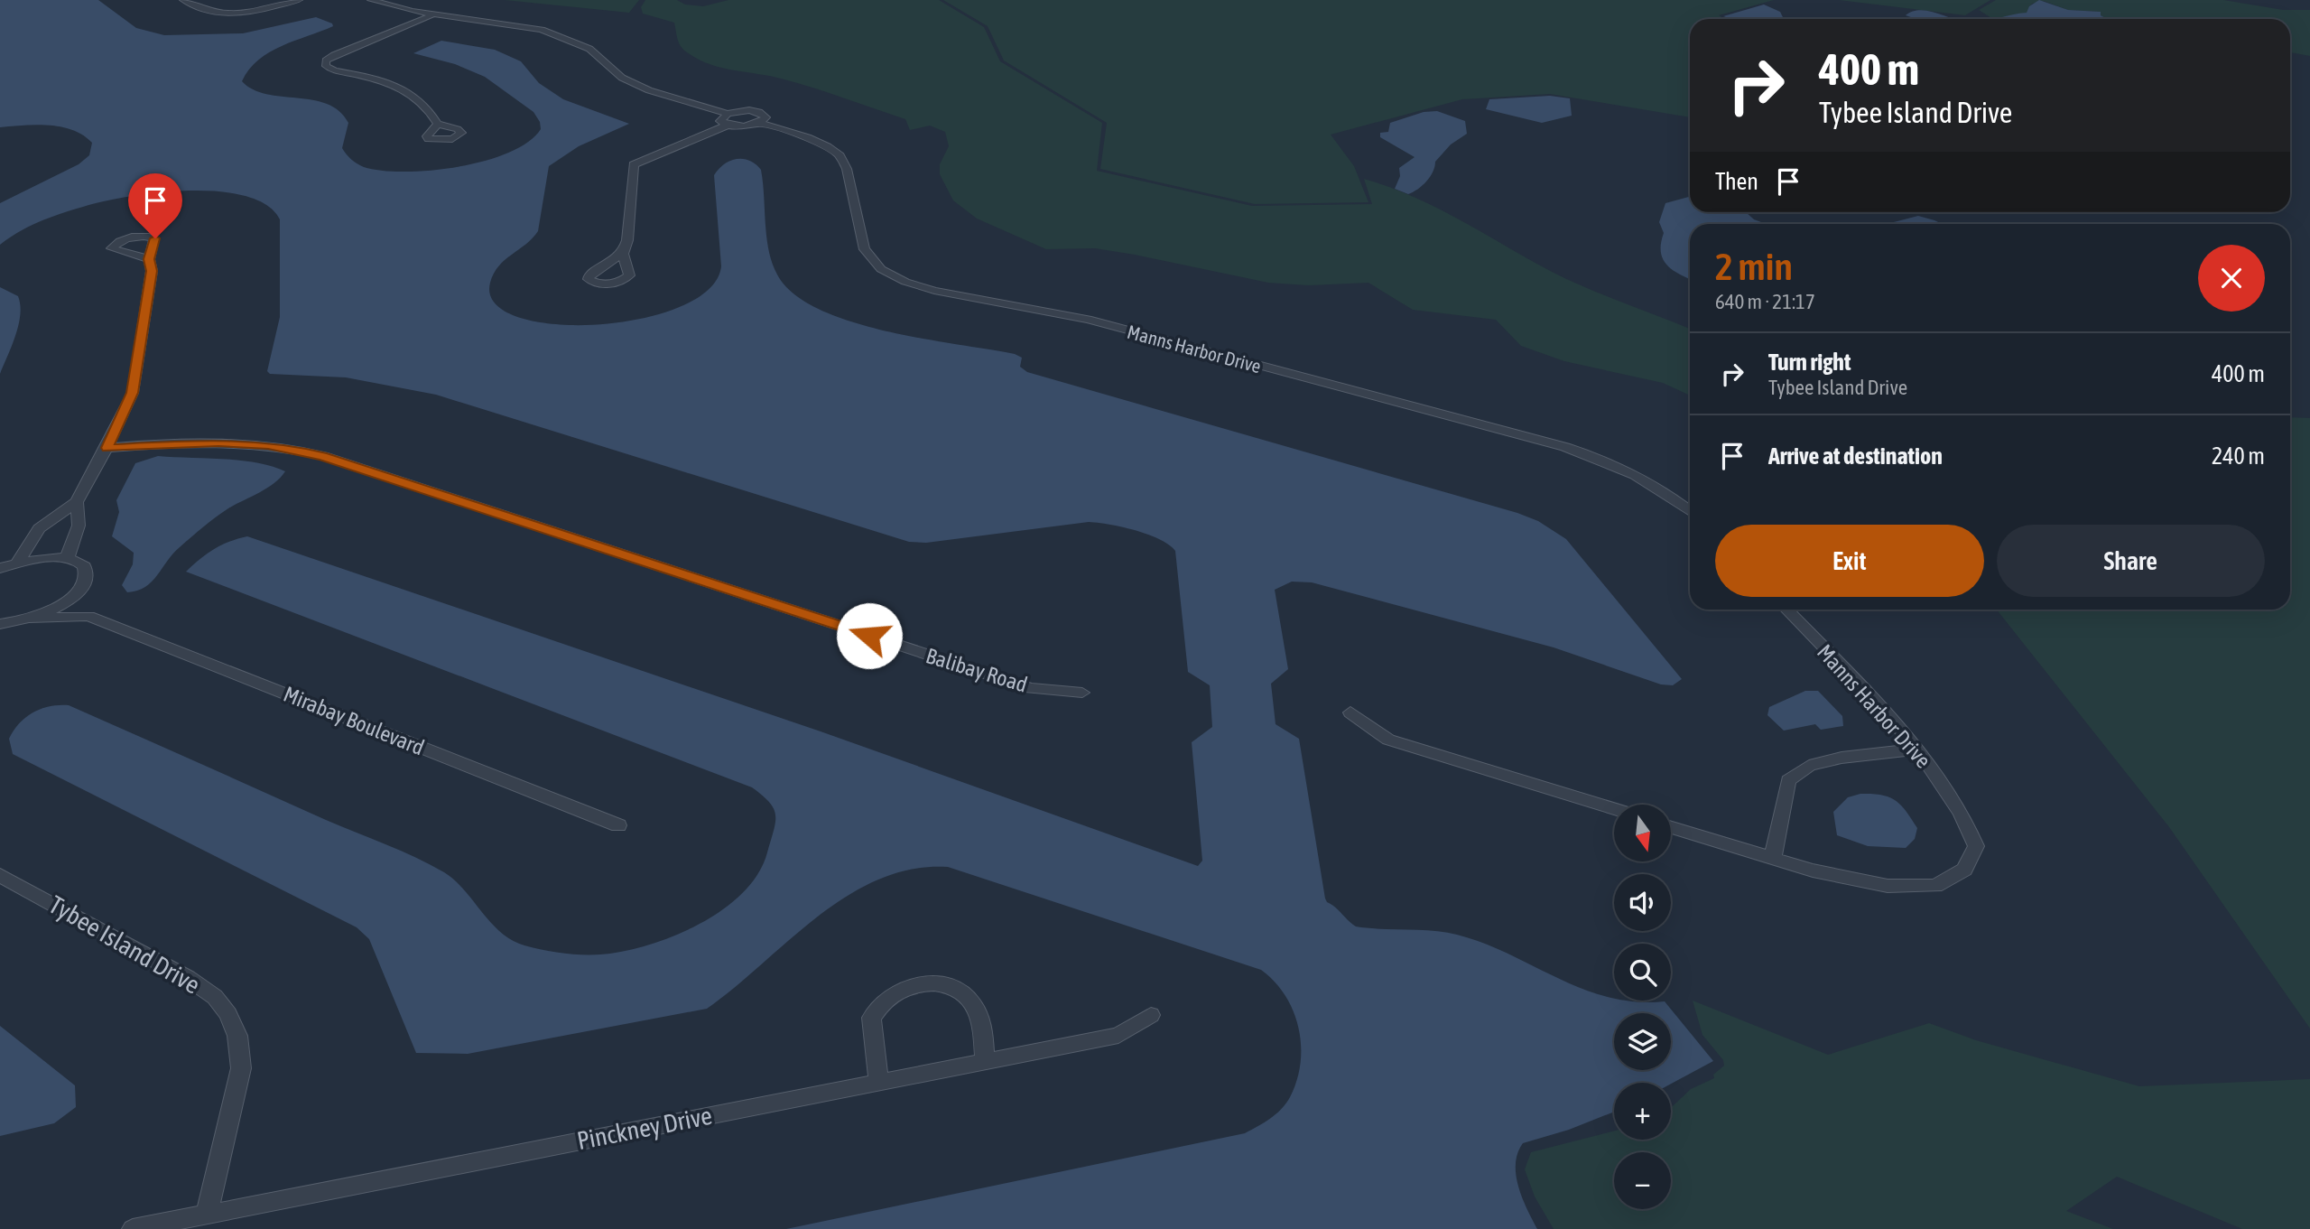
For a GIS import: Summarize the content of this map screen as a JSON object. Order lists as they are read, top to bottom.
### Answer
{
  "streets": {
    "street": [
      "Manns Harbor Drive",
      "Balibay Road",
      "Mirabay Boulevard",
      "Tybee Island Drive",
      "Pinckney Drive"
    ]
  },
  "crossings": [
    ["Tybee Island Drive", "Pinckney Drive"]
  ],
  "north": "bottom",
  "page": {
    "turn": ["400 m", "Tybee Island Drive"],
    "then": "Then",
    "heading": ["2 min", "640 m · 21:17"],
    "list": [
      {
        "name": "Turn right",
        "note": "Tybee Island Drive",
        "value": "400 m"
      },
      {
        "name": "Arrive at destination",
        "value": "240 m"
      }
    ],
    "buttons": ["Exit", "Share"],
    "map_buttons": ["+", "−"]
  }
}
